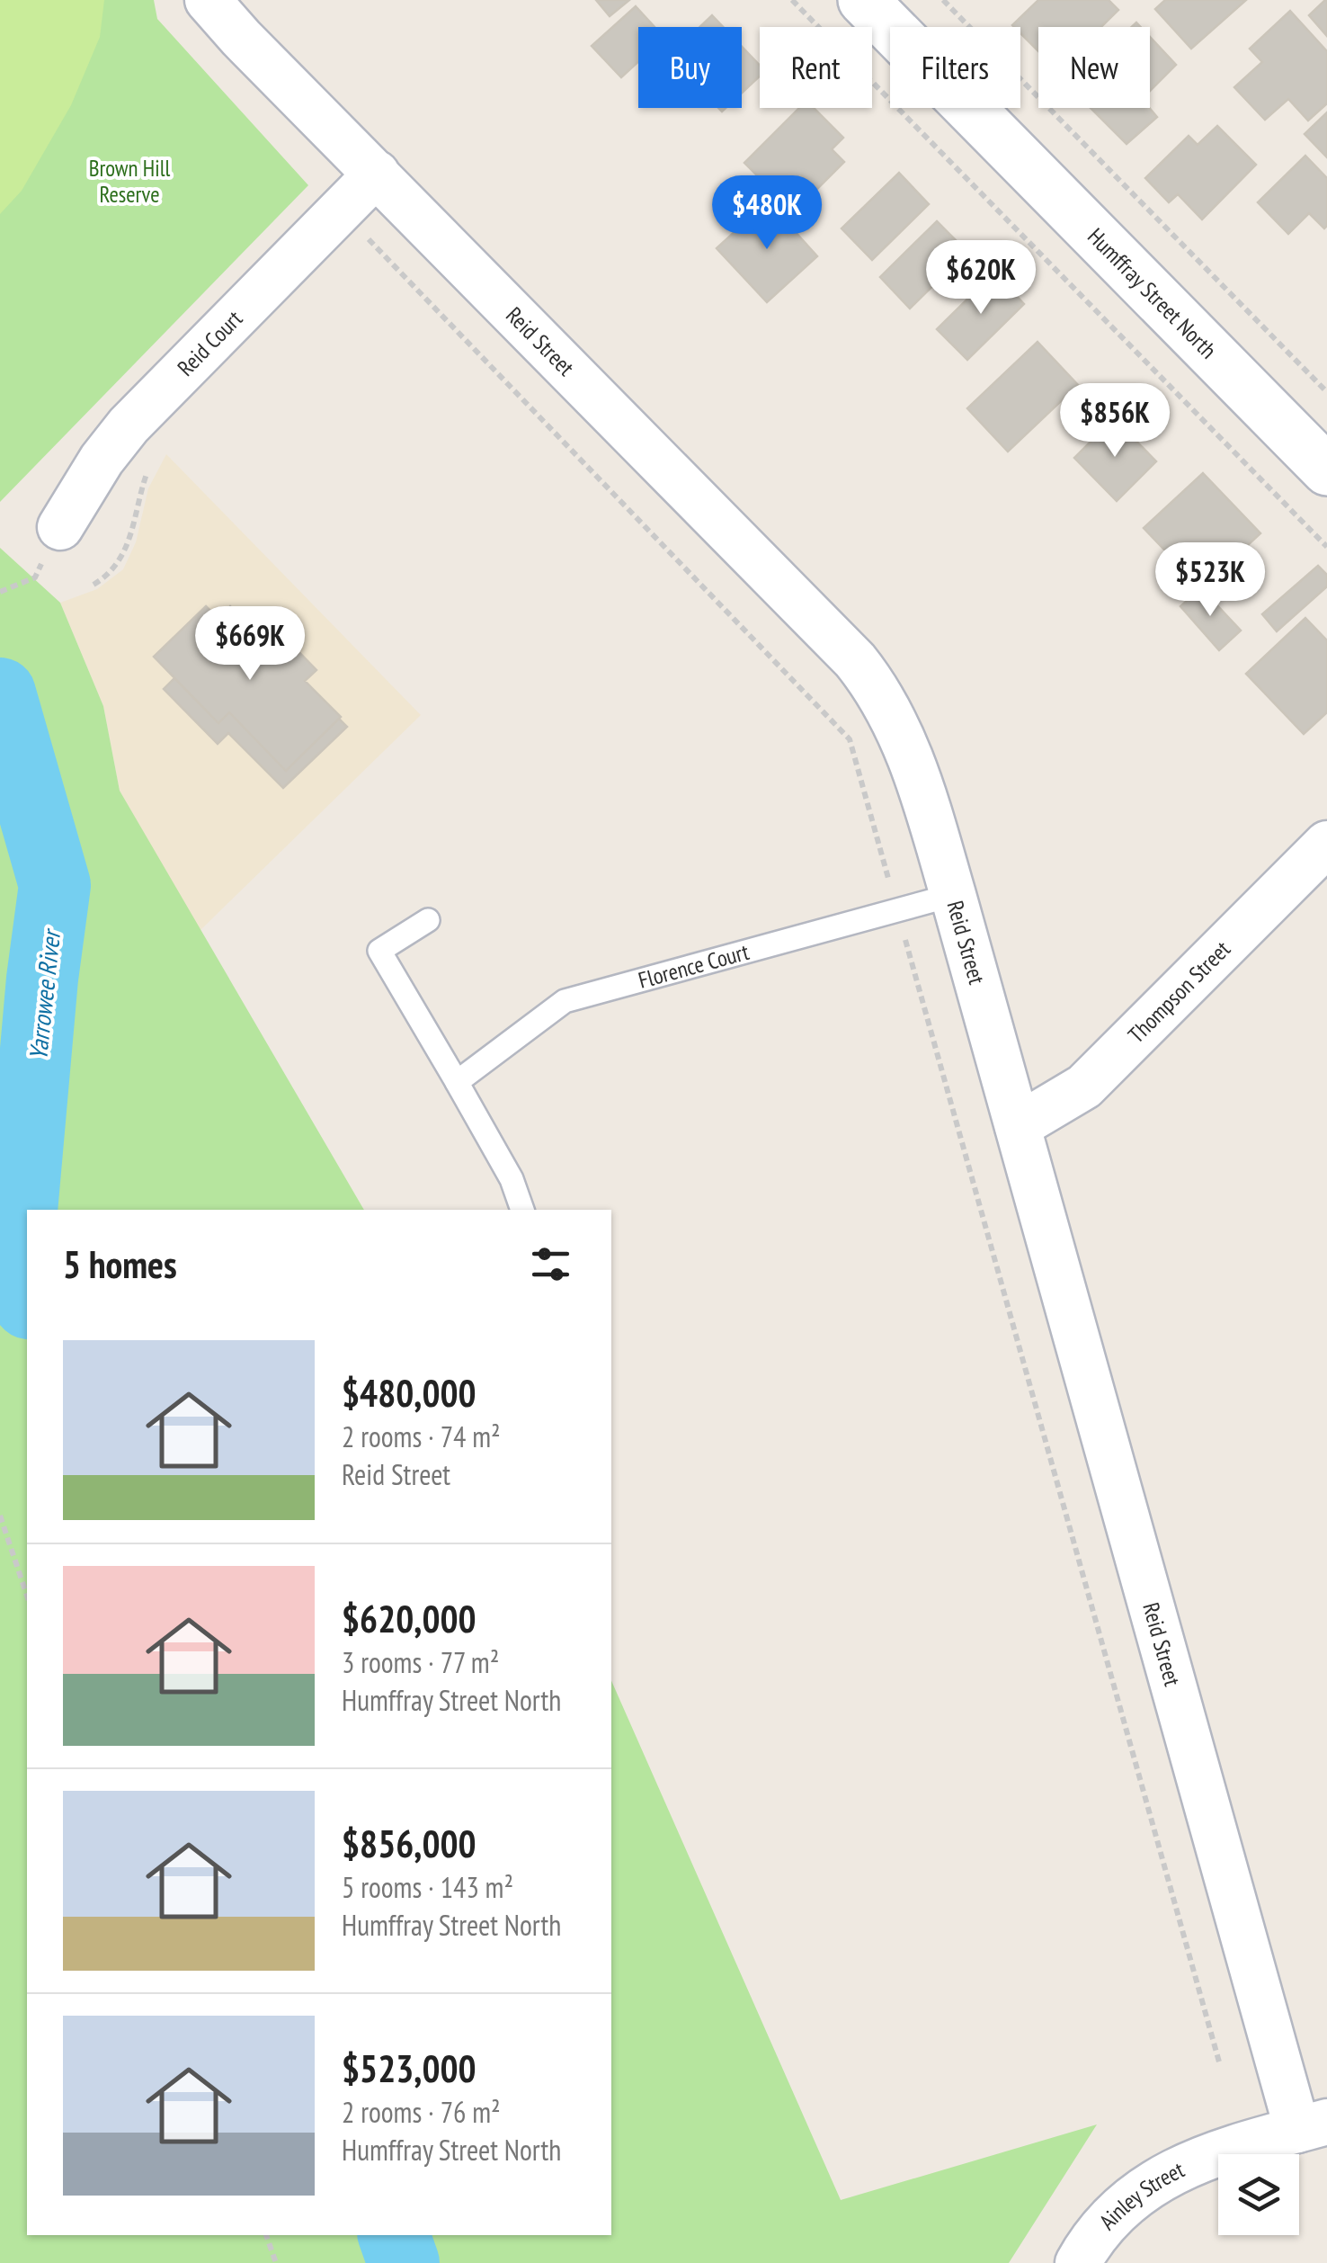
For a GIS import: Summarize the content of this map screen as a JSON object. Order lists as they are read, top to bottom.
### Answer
{
  "streets": {
    "street": [
      "Humffray Street North",
      "Reid Street",
      "Reid Court",
      "Thompson Street",
      "Ainley Street"
    ],
    "lane": ["Florence Court"]
  },
  "crossings": [
    ["Reid Street", "Reid Court"],
    ["Reid Street", "Florence Court"],
    ["Reid Street", "Thompson Street"],
    ["Reid Street", "Ainley Street"]
  ],
  "water": ["Yarrowee River"],
  "parks": ["Brown Hill Reserve"],
  "page": {
    "chip": [
      "Buy",
      "Rent",
      "Filters",
      "New"
    ],
    "price": [
      "$480K",
      "$620K",
      "$856K",
      "$523K",
      "$669K"
    ],
    "heading": "5 homes",
    "list": [
      {
        "name": "$480,000",
        "note": "2 rooms · 74 m² · Reid Street"
      },
      {
        "name": "$620,000",
        "note": "3 rooms · 77 m² · Humffray Street North"
      },
      {
        "name": "$856,000",
        "note": "5 rooms · 143 m² · Humffray Street North"
      },
      {
        "name": "$523,000",
        "note": "2 rooms · 76 m² · Humffray Street North"
      }
    ]
  }
}
